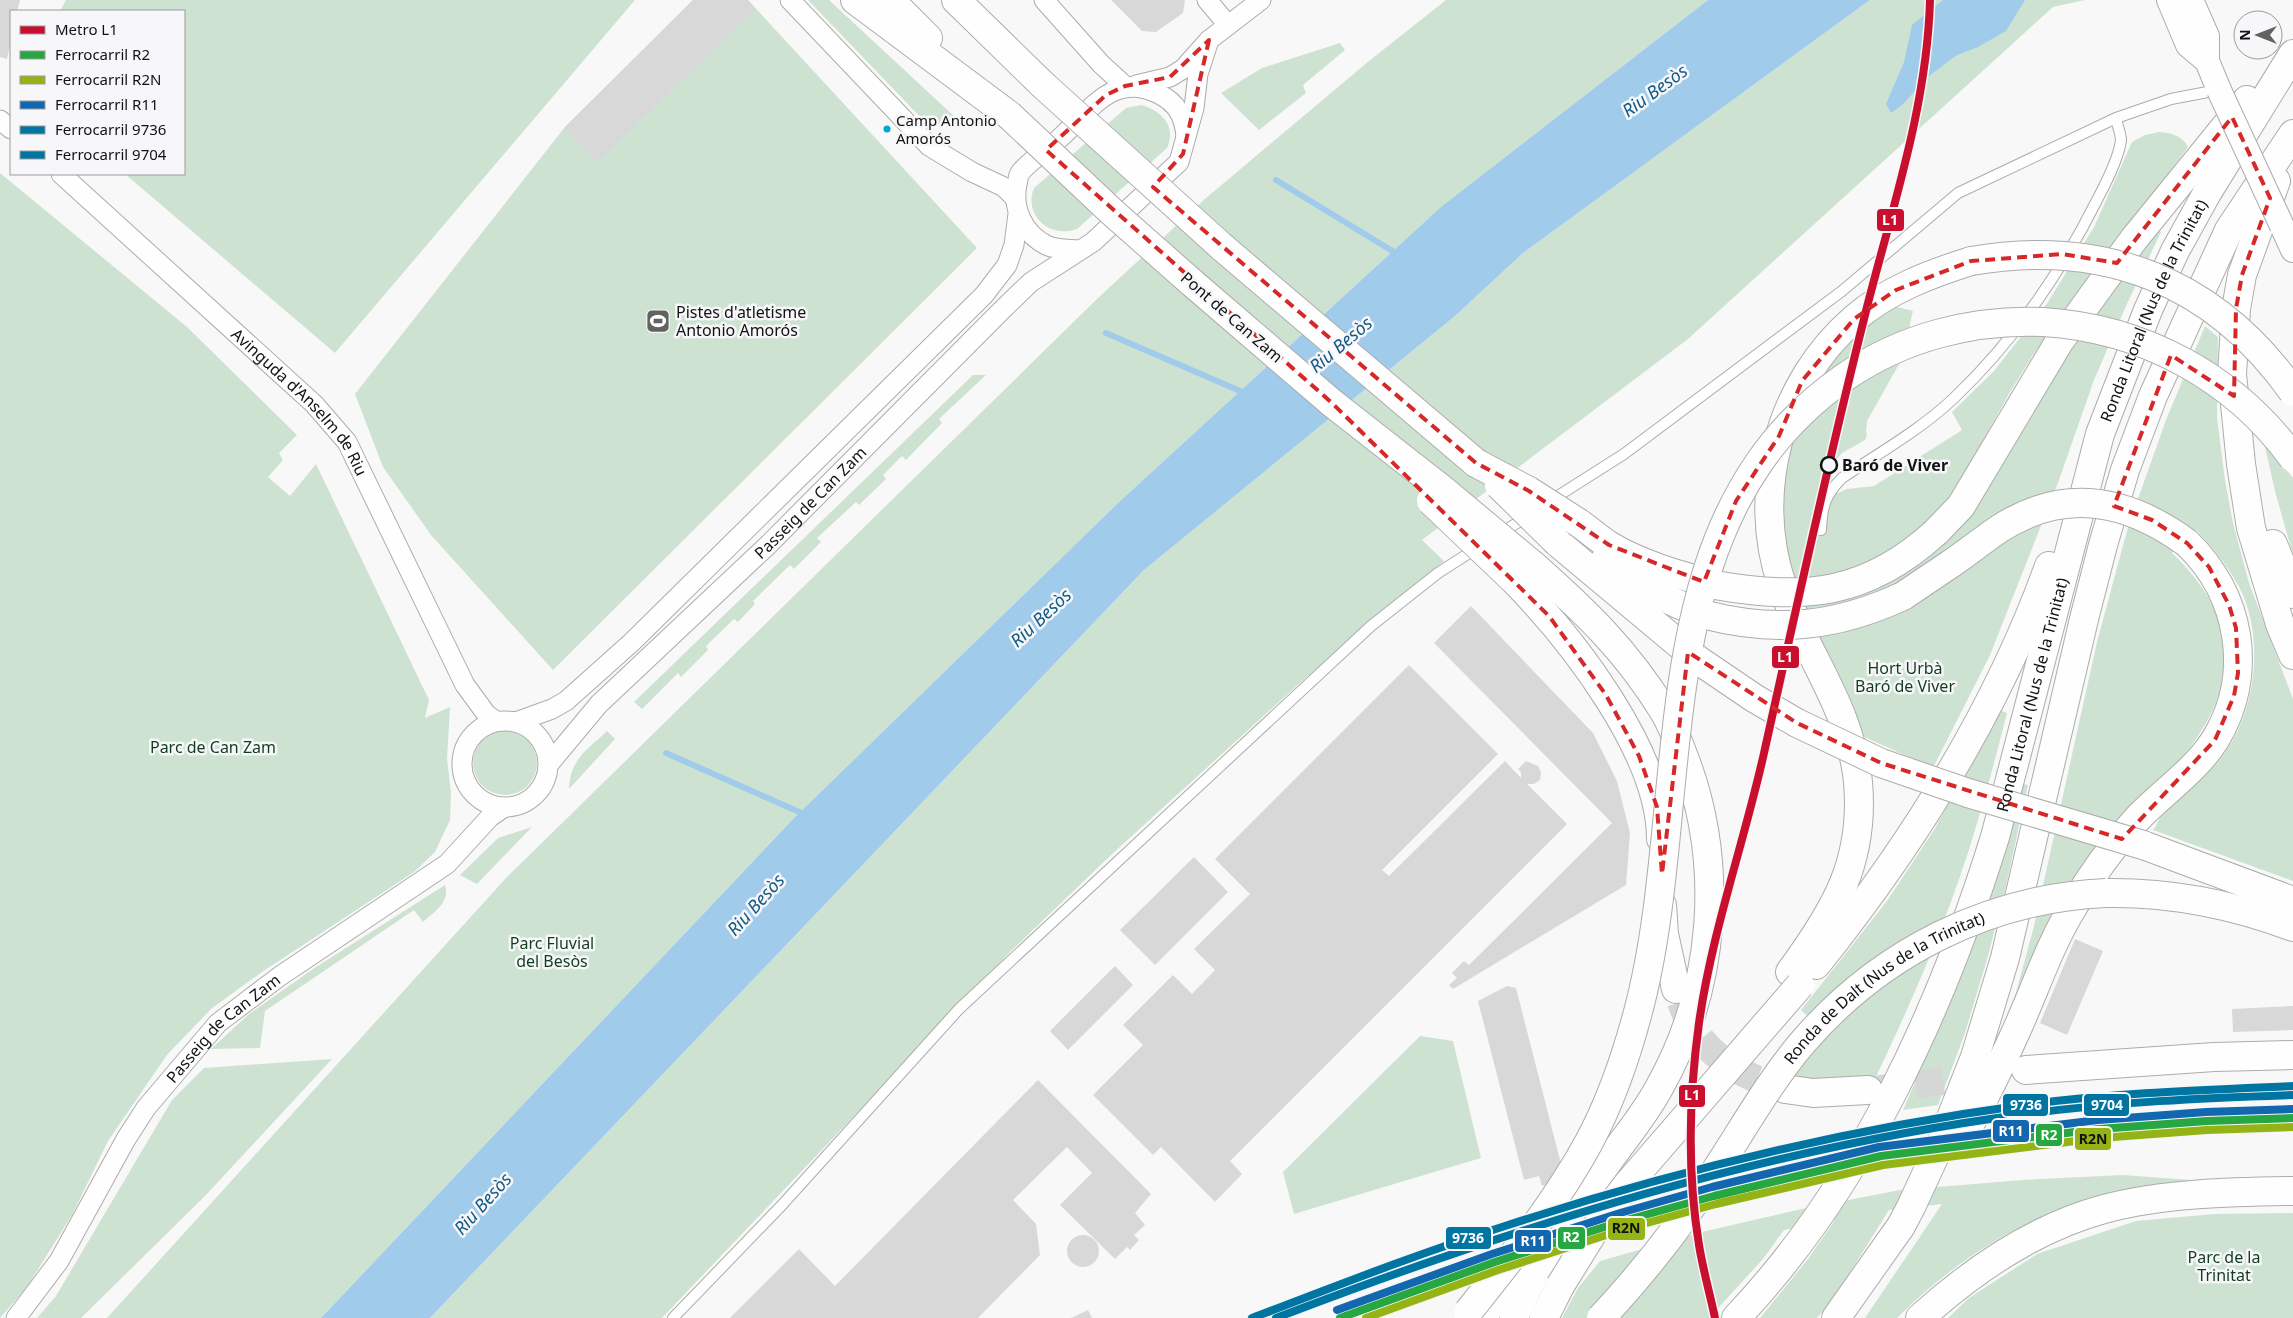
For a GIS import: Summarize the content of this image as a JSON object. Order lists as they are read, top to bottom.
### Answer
{
  "streets": {
    "highway": ["Ronda Litoral (Nus de la Trinitat)", "Pont de Can Zam", "Ronda de Dalt (Nus de la Trinitat)"],
    "street": ["Avinguda d'Anselm de Riu", "Passeig de Can Zam"]
  },
  "crossings": [
    ["Avinguda d'Anselm de Riu", "Passeig de Can Zam"]
  ],
  "water": ["Riu Besòs"],
  "parks": [
    "Hort Urbà Baró de Viver",
    "Parc de Can Zam",
    "Parc Fluvial del Besòs",
    "Parc de la Trinitat"
  ],
  "places": {
    "other": ["Camp Antonio Amorós", "Baró de Viver"],
    "sports": ["Pistes d'atletisme Antonio Amorós"]
  },
  "lines": [
    "metro line L1",
    "rail line 9736",
    "rail line 9704",
    "rail line R11",
    "rail line R2",
    "rail line R2N"
  ],
  "legend": [
    "Metro L1",
    "Ferrocarril R2",
    "Ferrocarril R2N",
    "Ferrocarril R11",
    "Ferrocarril 9736",
    "Ferrocarril 9704"
  ],
  "north": "left"
}
